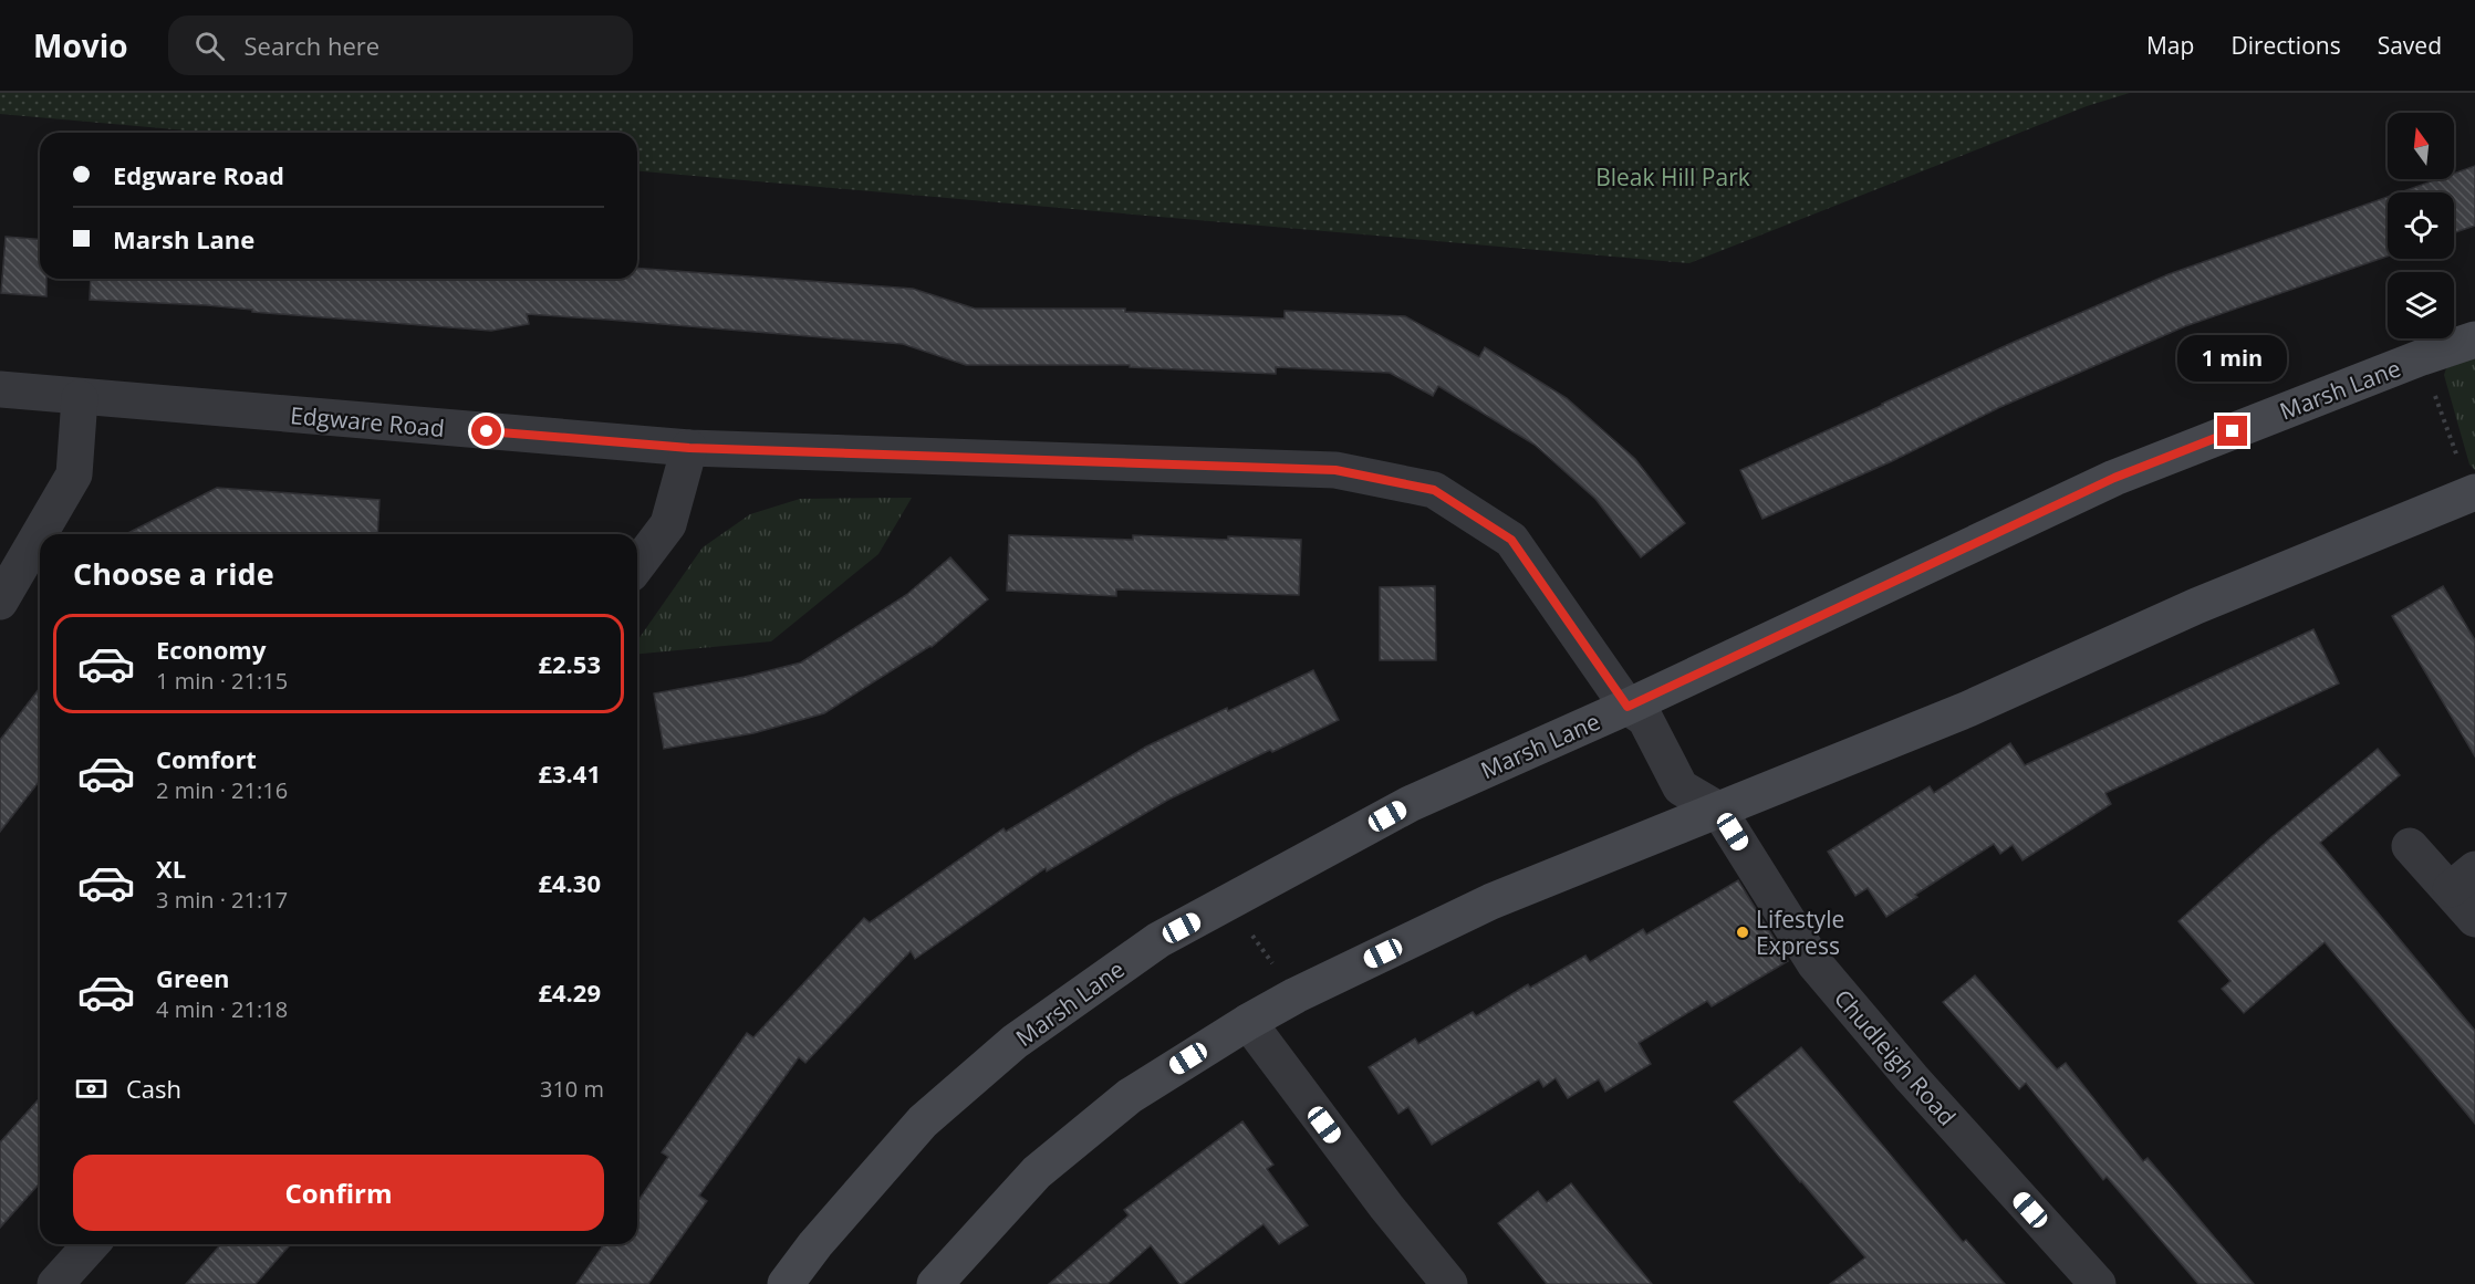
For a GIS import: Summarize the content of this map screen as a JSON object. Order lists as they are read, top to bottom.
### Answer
{
  "streets": {
    "main road": ["Marsh Lane"],
    "street": ["Edgware Road", "Chudleigh Road"]
  },
  "crossings": [
    ["Marsh Lane", "Edgware Road"],
    ["Edgware Road", "Chudleigh Road"]
  ],
  "parks": ["Bleak Hill Park"],
  "places": ["Lifestyle Express"],
  "north": "top",
  "page": {
    "header": "Movio",
    "search": "Search here",
    "nav": ["Map", "Directions", "Saved"],
    "banner": ["Edgware Road", "Marsh Lane"],
    "bubble": "1 min",
    "heading": "Choose a ride",
    "list": [
      {
        "name": "Economy",
        "note": "1 min · 21:15",
        "value": "£2.53"
      },
      {
        "name": "Comfort",
        "note": "2 min · 21:16",
        "value": "£3.41"
      },
      {
        "name": "XL",
        "note": "3 min · 21:17",
        "value": "£4.30"
      },
      {
        "name": "Green",
        "note": "4 min · 21:18",
        "value": "£4.29"
      }
    ],
    "pay": ["Cash", "310 m"],
    "buttons": "Confirm"
  }
}
